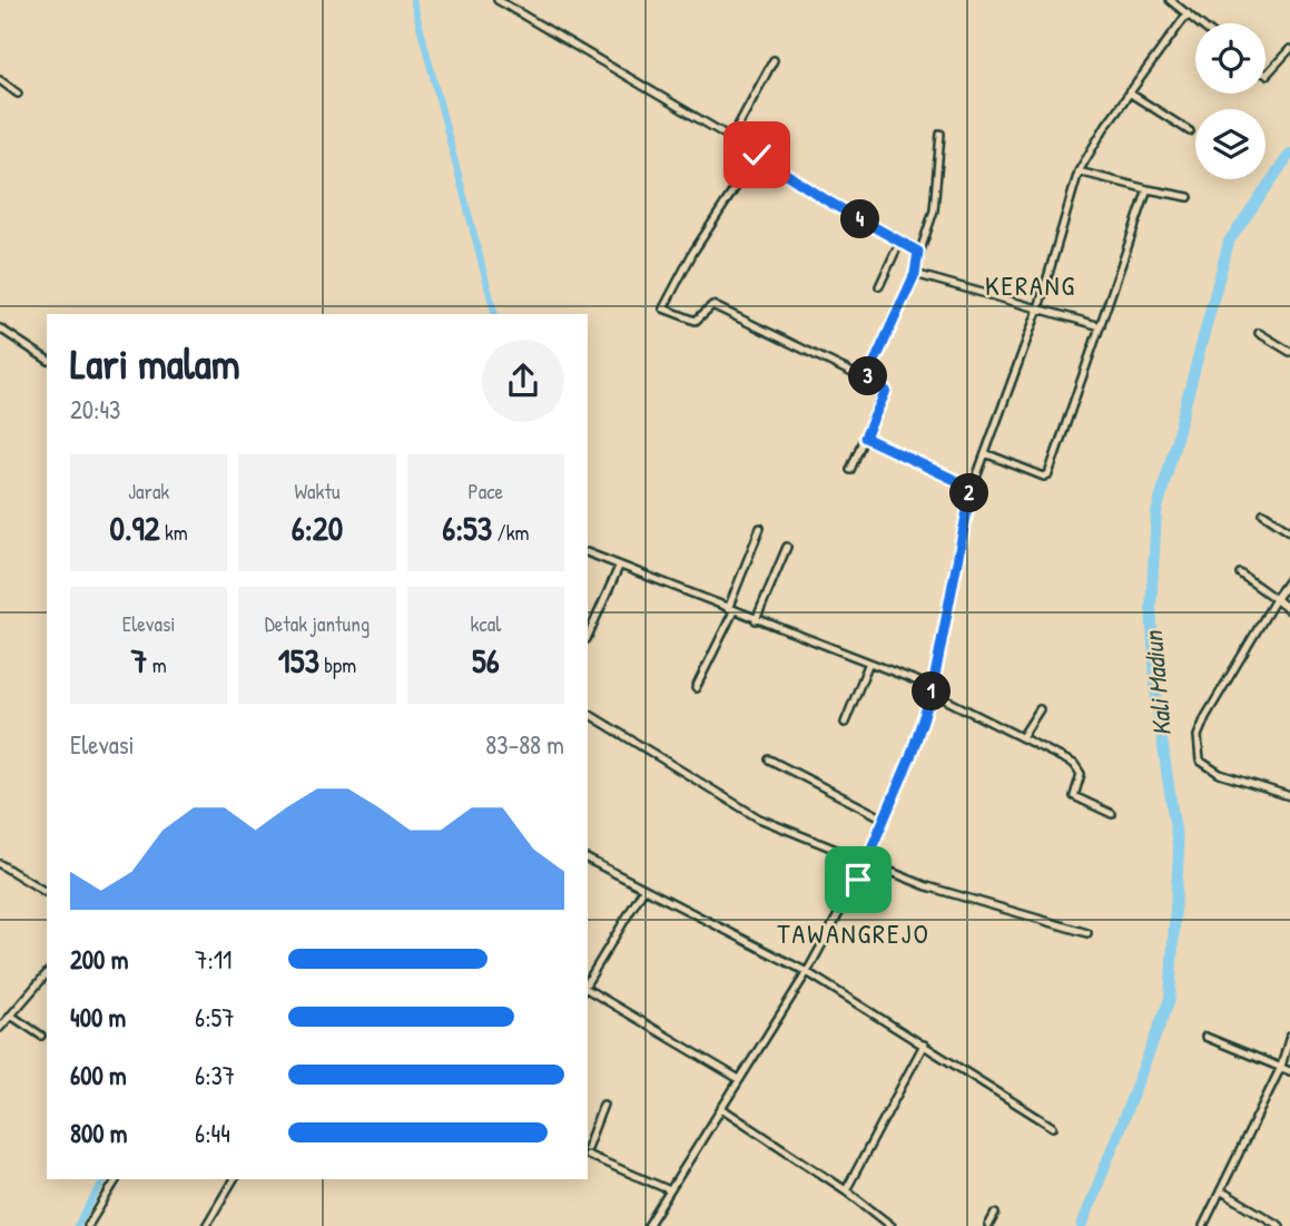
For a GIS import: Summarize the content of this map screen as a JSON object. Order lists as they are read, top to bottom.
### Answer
{
  "districts": ["KERANG", "TAWANGREJO"],
  "water": ["Kali Madiun"],
  "page": {
    "pins": [
      "4",
      "3",
      "2",
      "1"
    ],
    "heading": ["Lari malam", "20:43"],
    "stats": [
      ["Jarak", "0.92 km"],
      ["Waktu", "6:20"],
      ["Pace", "6:53 /km"],
      ["Elevasi", "7 m"],
      ["Detak jantung", "153 bpm"],
      ["kcal", "56"]
    ],
    "chart": ["Elevasi", "83–88 m"],
    "list": [
      {
        "name": "200 m",
        "note": "7:11"
      },
      {
        "name": "400 m",
        "note": "6:57"
      },
      {
        "name": "600 m",
        "note": "6:37"
      },
      {
        "name": "800 m",
        "note": "6:44"
      }
    ]
  }
}
